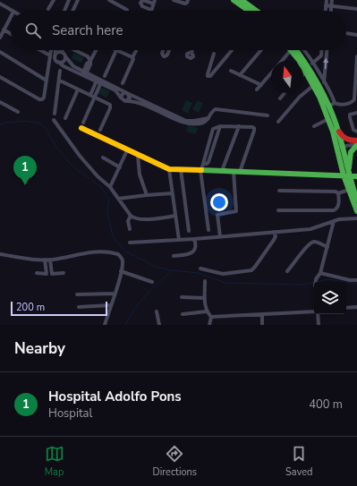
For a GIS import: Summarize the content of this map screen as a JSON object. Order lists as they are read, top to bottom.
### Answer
{
  "scale_bar": "200 m",
  "north": "top",
  "page": {
    "search": "Search here",
    "pins": "1",
    "scale": "200 m",
    "heading": "Nearby",
    "list": [
      {
        "mark": "1",
        "name": "Hospital Adolfo Pons",
        "note": "Hospital",
        "value": "400 m"
      }
    ],
    "nav": ["Map", "Directions", "Saved"]
  }
}
